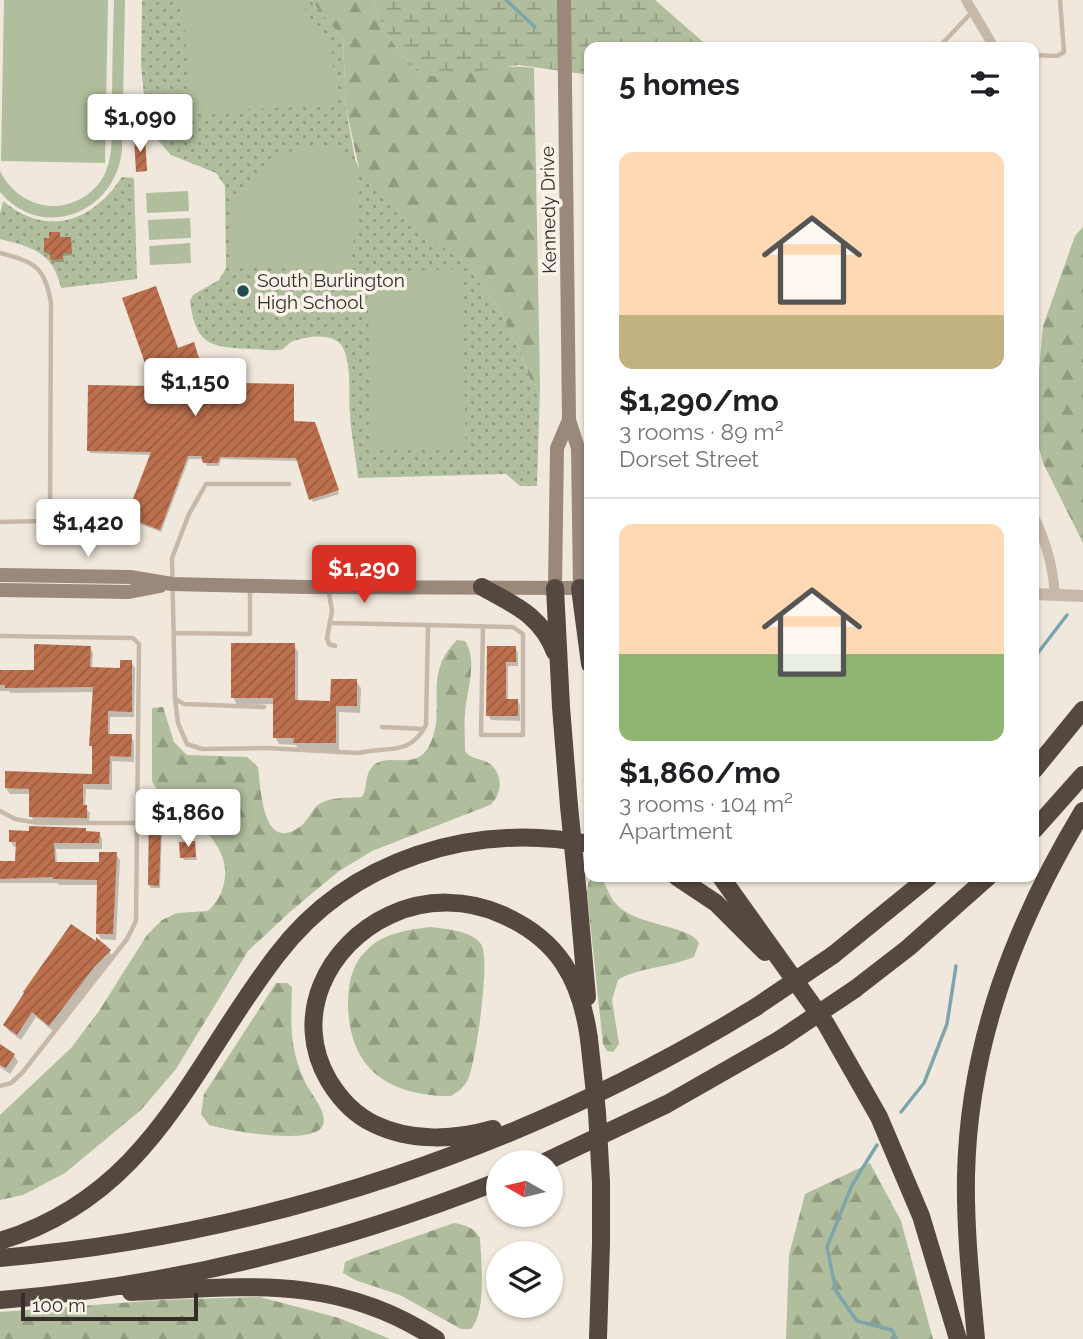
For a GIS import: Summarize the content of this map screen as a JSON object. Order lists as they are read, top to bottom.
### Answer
{
  "streets": {
    "main road": ["Kennedy Drive"]
  },
  "places": ["South Burlington High School"],
  "scale_bar": "100 m",
  "north": "left",
  "page": {
    "heading": "5 homes",
    "price": [
      "$1,090",
      "$1,150",
      "$1,420",
      "$1,290",
      "$1,860"
    ],
    "list": [
      {
        "name": "$1,290/mo",
        "note": "3 rooms · 89 m² · Dorset Street"
      },
      {
        "name": "$1,860/mo",
        "note": "3 rooms · 104 m² · Apartment"
      }
    ],
    "scale": "100 m"
  }
}
